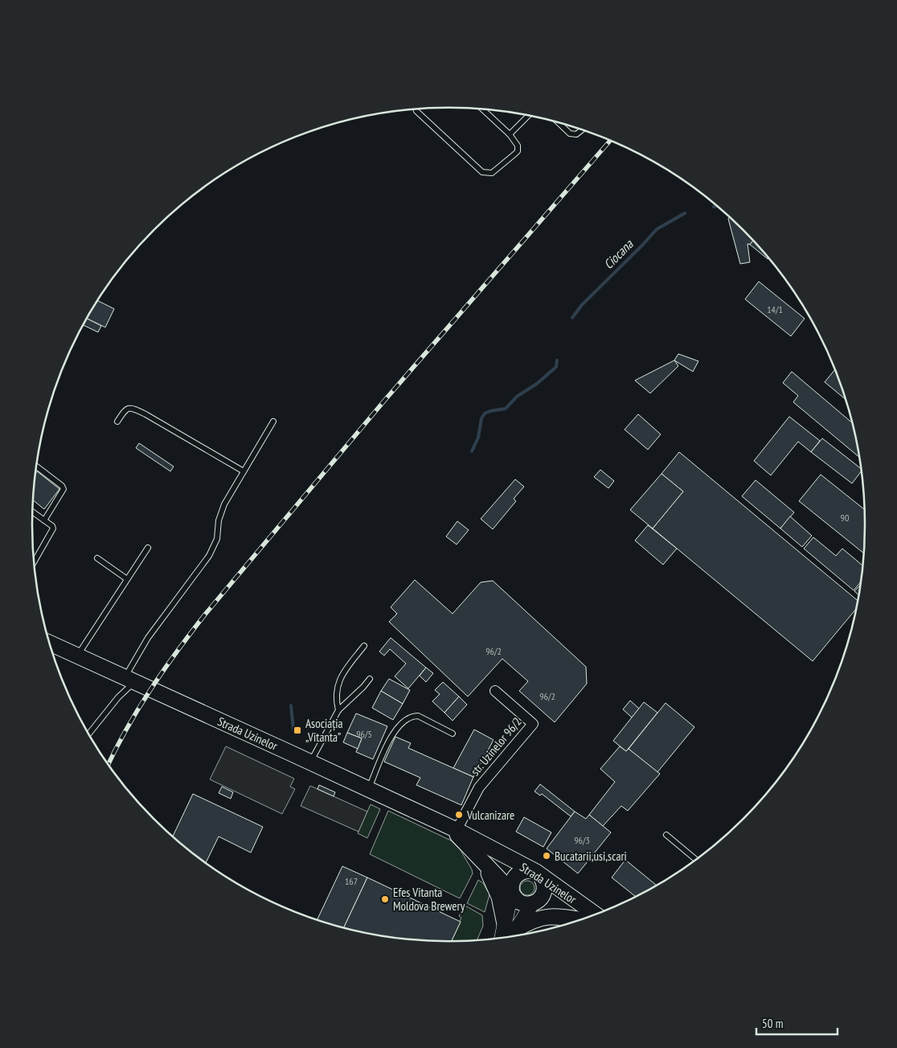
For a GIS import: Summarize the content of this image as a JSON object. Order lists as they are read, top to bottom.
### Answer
{
  "streets": {
    "main road": ["Strada Uzinelor"],
    "street": ["str. Uzinelor 96/2"]
  },
  "crossings": [
    ["Strada Uzinelor", "str. Uzinelor 96/2"]
  ],
  "water": ["Ciocana"],
  "places": {
    "transit": ["Asociația „Vitanta”"],
    "other": ["Vulcanizare", "Bucatarii,usi,scari", "Efes Vitanta Moldova Brewery"]
  },
  "house_numbers": [
    "14/1",
    "90",
    "96/2",
    "96/2",
    "96/5",
    "96/3",
    "167"
  ],
  "scale_bar": "50 m"
}
